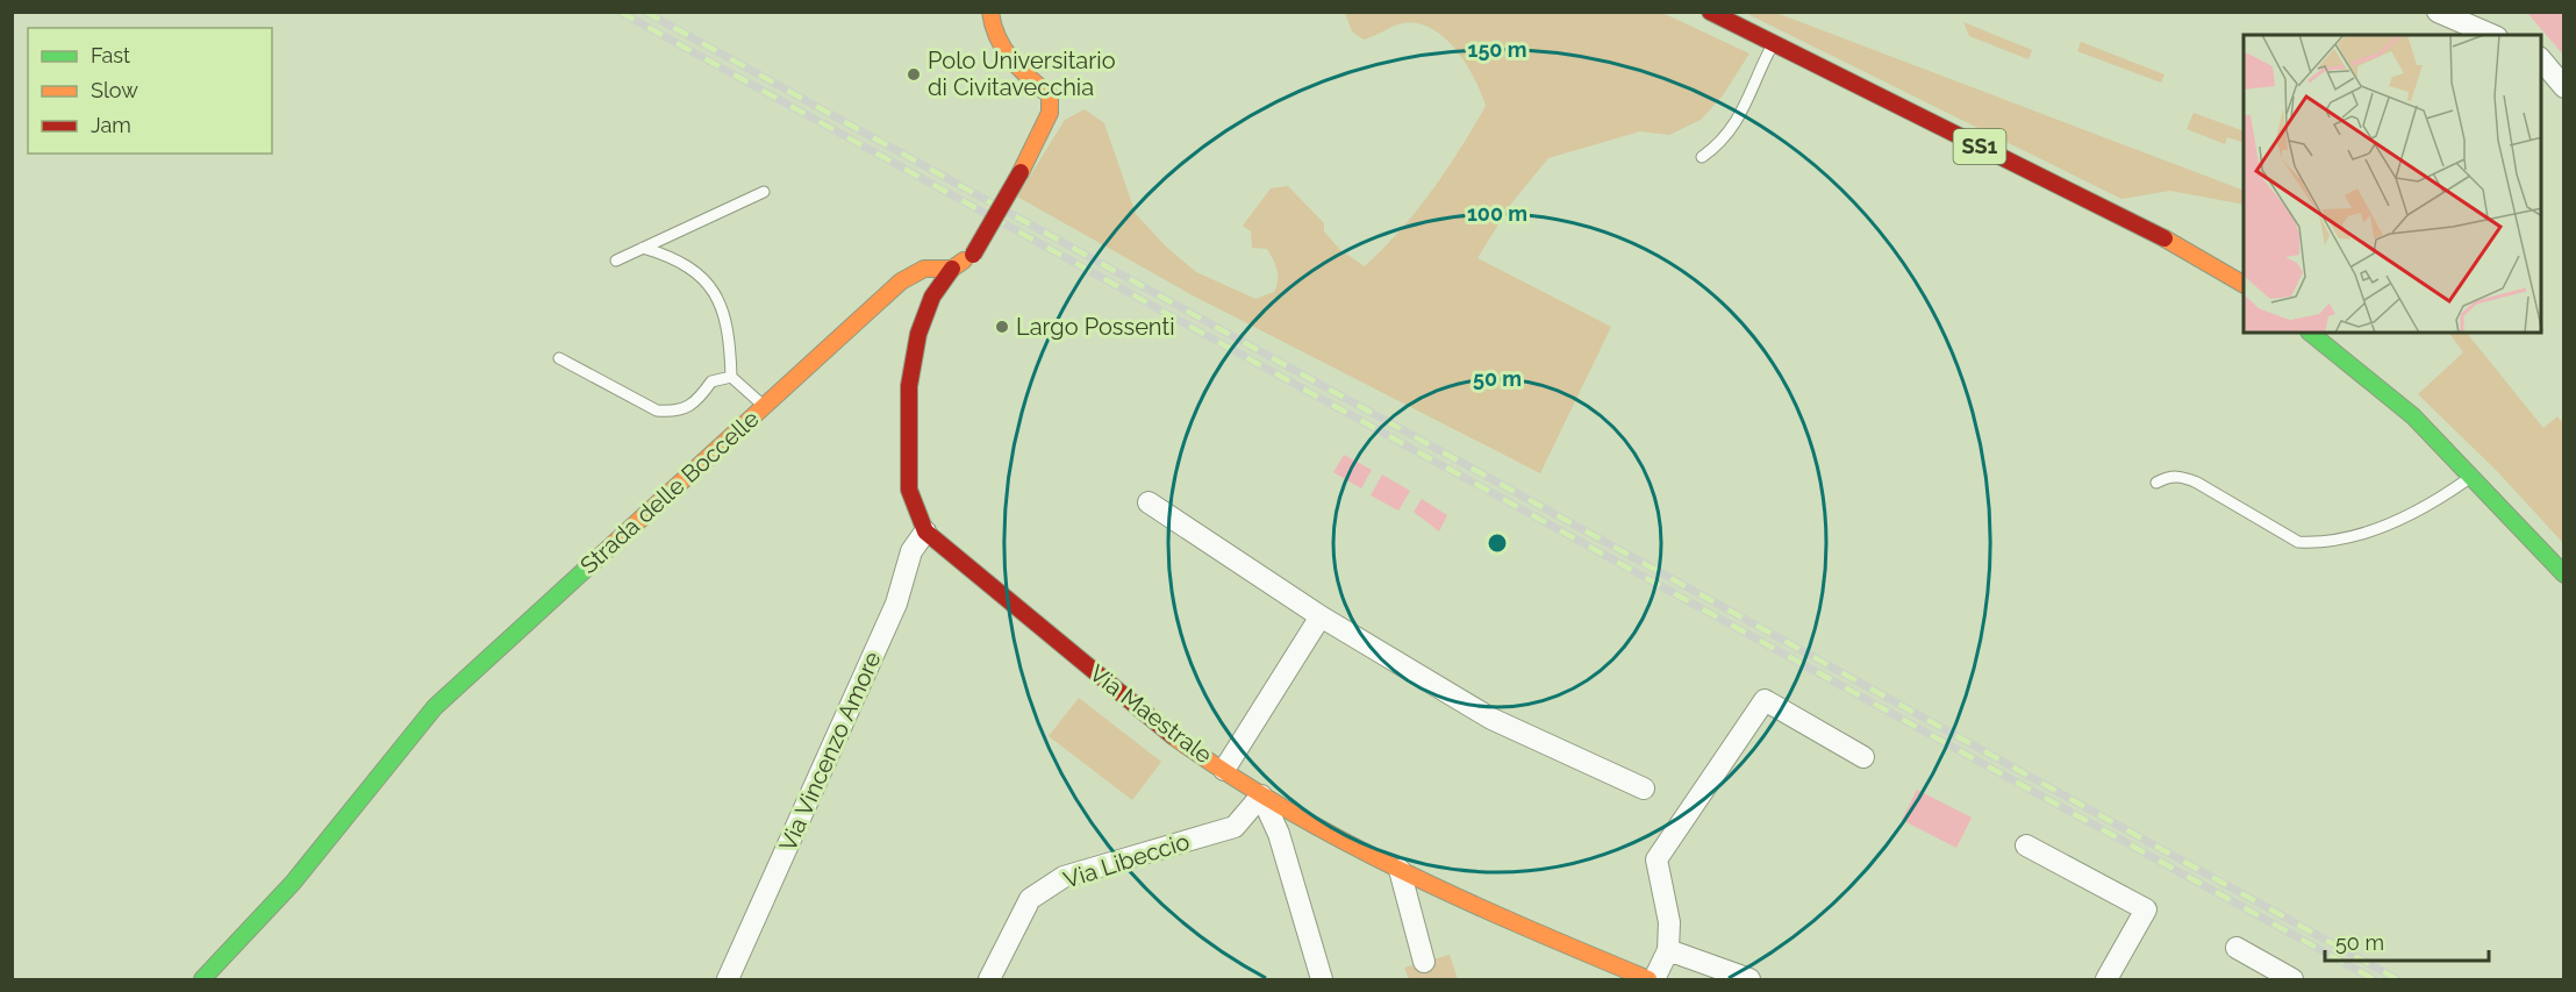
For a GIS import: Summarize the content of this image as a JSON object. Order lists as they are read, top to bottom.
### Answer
{
  "streets": {
    "street": [
      "SS1",
      "Strada delle Boccelle",
      "Via Maestrale",
      "Via Vincenzo Amore",
      "Via Libeccio"
    ]
  },
  "crossings": [
    ["Strada delle Boccelle", "Via Maestrale"],
    ["Via Maestrale", "Via Vincenzo Amore"],
    ["Via Maestrale", "Via Libeccio"]
  ],
  "places": ["Polo Universitario di Civitavecchia", "Largo Possenti"],
  "legend": ["Fast", "Slow", "Jam"],
  "scale_bar": "50 m",
  "rings": ["150 m", "100 m", "50 m"]
}
